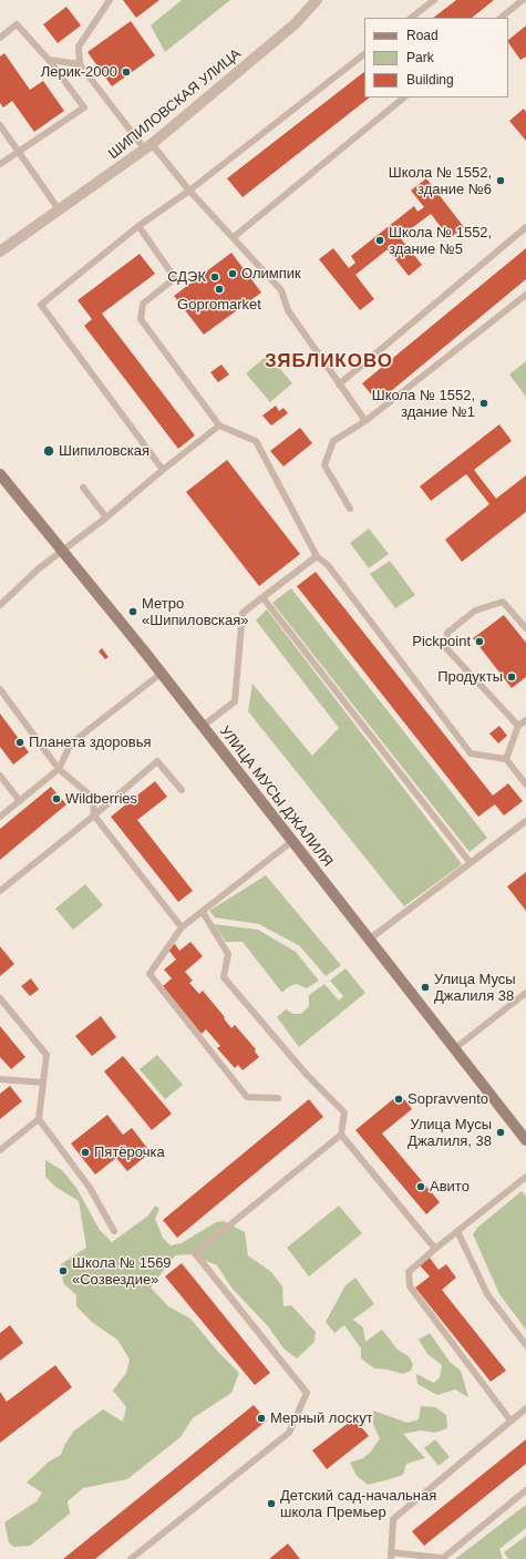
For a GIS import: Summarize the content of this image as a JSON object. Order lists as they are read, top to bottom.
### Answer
{
  "streets": {
    "main road": ["УЛИЦА МУСЫ ДЖАЛИЛЯ"],
    "street": ["ШИПИЛОВСКАЯ УЛИЦА"]
  },
  "districts": ["ЗЯБЛИКОВО"],
  "places": [
    "Лерик-2000",
    "Школа № 1552, здание №6",
    "Школа № 1552, здание №5",
    "Олимпик",
    "СДЭК",
    "Gopromarket",
    "Школа № 1552, здание №1",
    "Шипиловская",
    "Метро «Шипиловская»",
    "Pickpoint",
    "Продукты",
    "Планета здоровья",
    "Wildberries",
    "Улица Мусы Джалиля 38",
    "Sopravvento",
    "Улица Мусы Джалиля, 38",
    "Пятёрочка",
    "Авито",
    "Школа № 1569 «Созвездие»",
    "Мерный лоскут",
    "Детский сад-начальная школа Премьер"
  ],
  "legend": ["Road", "Park", "Building"]
}
